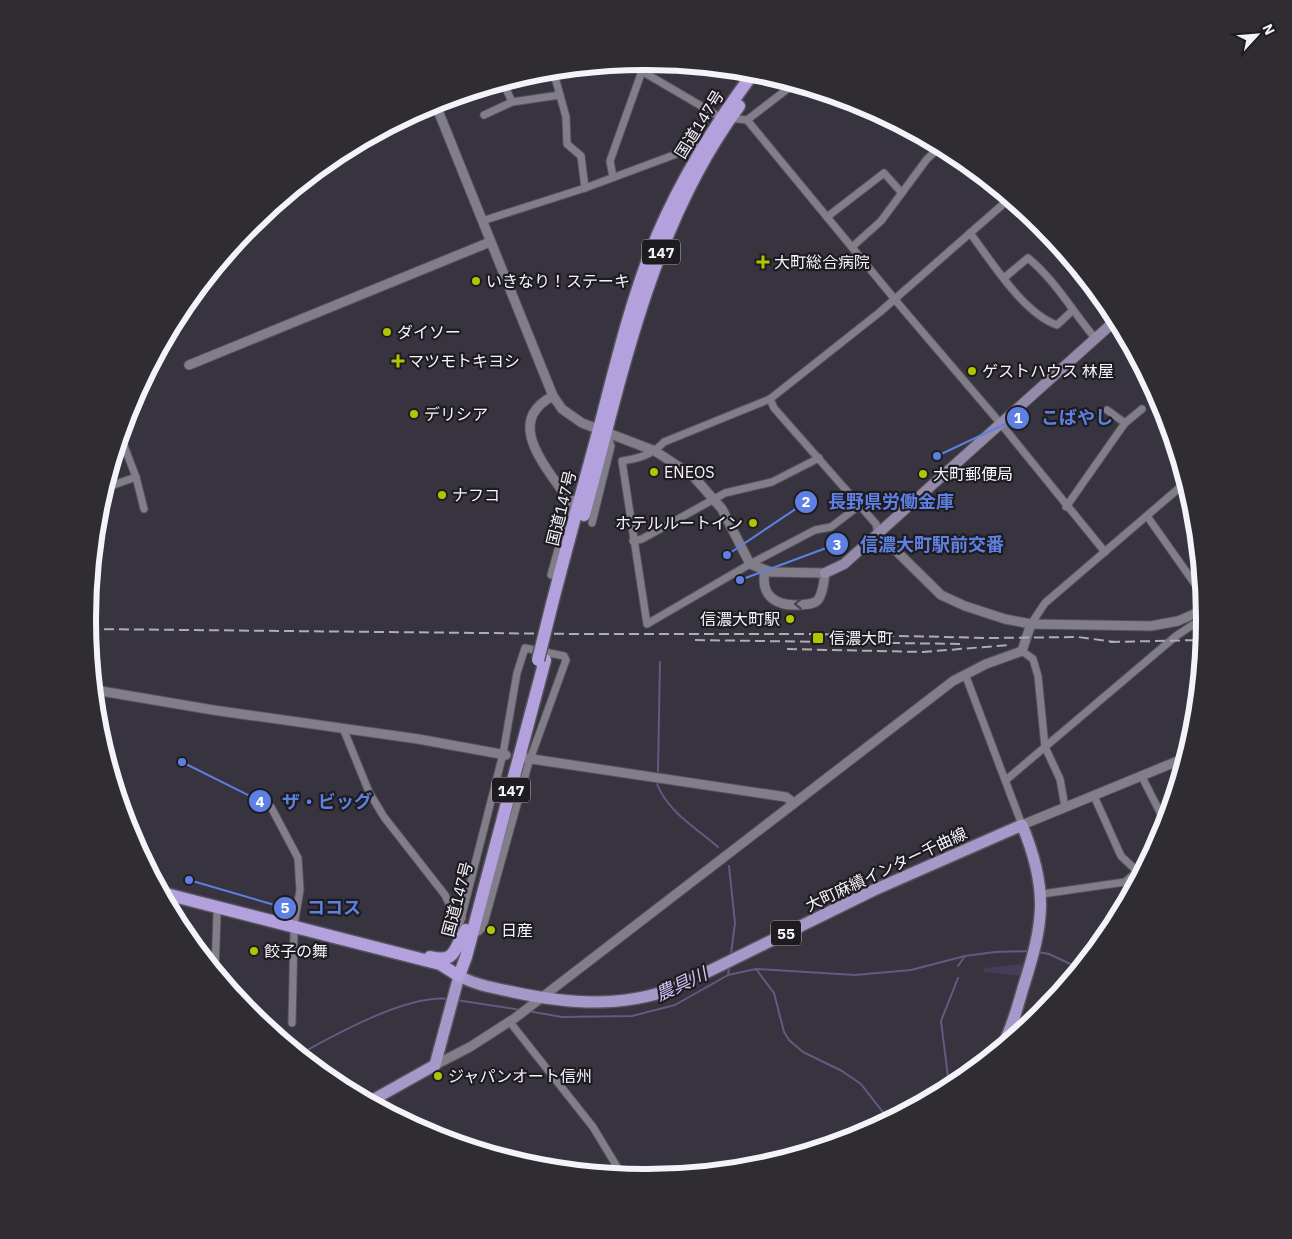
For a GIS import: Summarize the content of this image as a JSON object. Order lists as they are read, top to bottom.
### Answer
{
  "streets": {
    "highway": ["国道147号", "147"],
    "main road": ["大町麻績インター千曲線", "55"]
  },
  "crossings": [
    ["国道147号", "147"],
    ["国道147号", "大町麻績インター千曲線"],
    ["147", "大町麻績インター千曲線"]
  ],
  "water": ["農具川"],
  "places": {
    "health": ["大町総合病院", "マツモトキヨシ"],
    "other": [
      "いきなり！ステーキ",
      "ダイソー",
      "ゲストハウス 林屋",
      "デリシア",
      "こばやし",
      "ENEOS",
      "大町郵便局",
      "ナフコ",
      "ホテルルートイン",
      "長野県労働金庫",
      "信濃大町駅前交番",
      "信濃大町駅",
      "ザ・ビッグ",
      "ココス",
      "日産",
      "餃子の舞",
      "ジャパンオート信州"
    ],
    "transit": ["信濃大町"]
  },
  "north": "top right"
}
